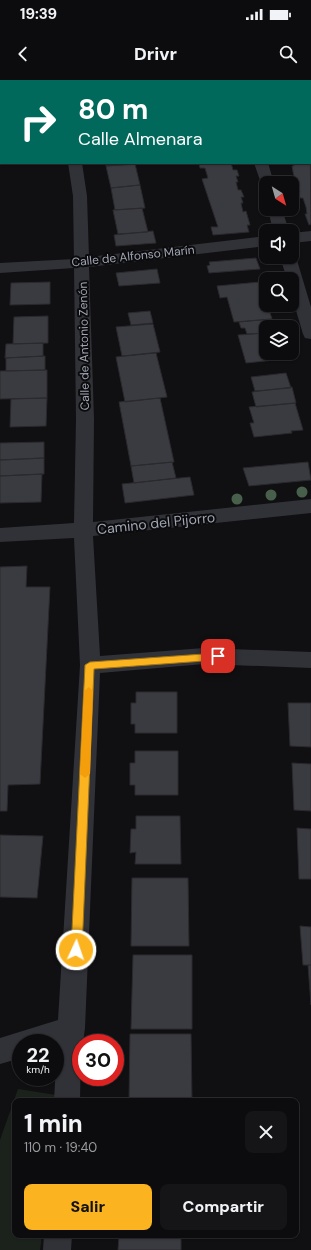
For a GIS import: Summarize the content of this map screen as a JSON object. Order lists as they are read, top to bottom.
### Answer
{
  "streets": {
    "street": ["Calle de Alfonso Marín", "Calle de Antonio Zenón", "Camino del Pijorro"]
  },
  "crossings": [
    ["Calle de Alfonso Marín", "Calle de Antonio Zenón"],
    ["Calle de Antonio Zenón", "Camino del Pijorro"]
  ],
  "north": "bottom right",
  "page": {
    "status": "19:39",
    "header": "Drivr",
    "turn": ["80 m", "Calle Almenara"],
    "speed": "22 km/h",
    "limit": "30",
    "heading": ["1 min", "110 m · 19:40"],
    "buttons": ["Salir", "Compartir"]
  }
}
